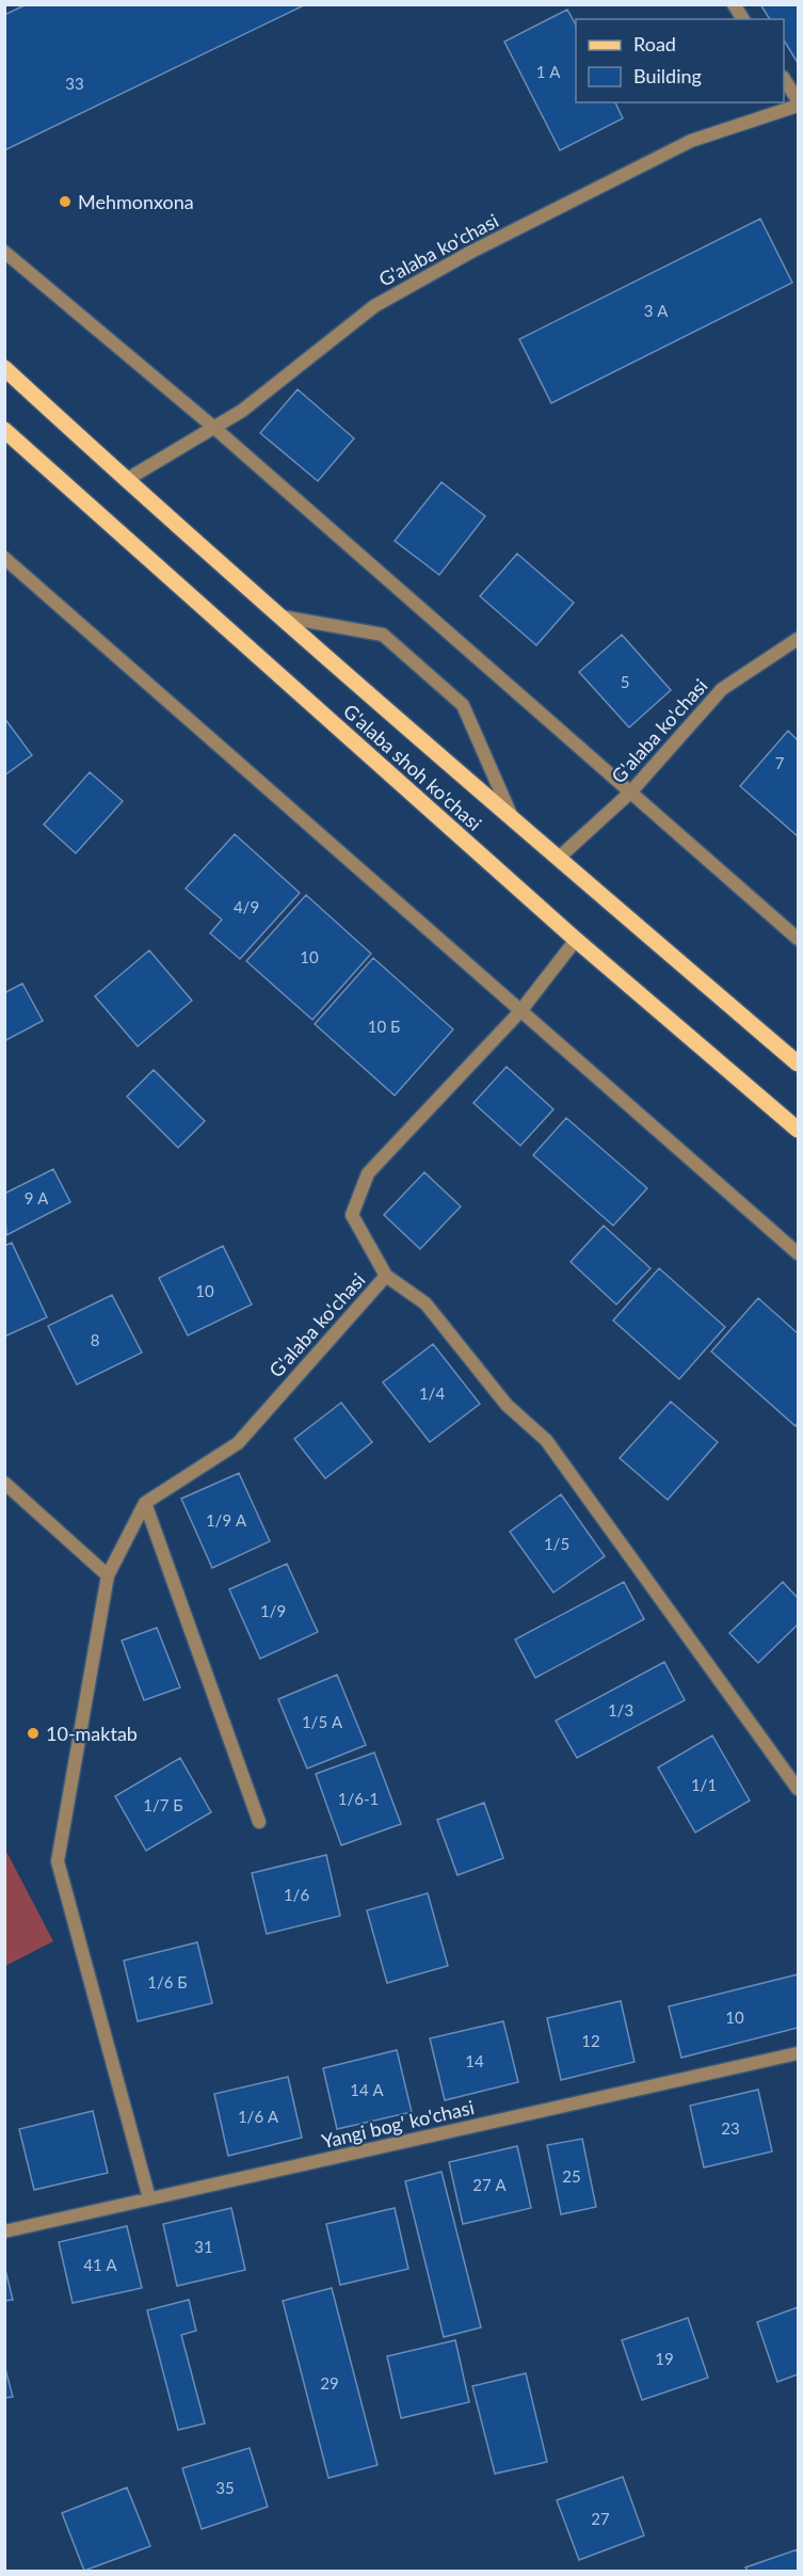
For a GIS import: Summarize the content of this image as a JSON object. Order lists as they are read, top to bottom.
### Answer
{
  "streets": {
    "main road": ["G'alaba shoh ko'chasi"],
    "street": ["G'alaba ko'chasi", "Yangi bog' ko'chasi"]
  },
  "crossings": [
    ["G'alaba ko'chasi", "G'alaba shoh ko'chasi"],
    ["G'alaba ko'chasi", "Yangi bog' ko'chasi"]
  ],
  "places": ["Mehmonxona", "10-maktab"],
  "house_numbers": [
    "1 А",
    "33",
    "3 А",
    "5",
    "7",
    "4/9",
    "10",
    "10 Б",
    "9 А",
    "10",
    "8",
    "1/4",
    "1/9 А",
    "1/5",
    "1/9",
    "1/3",
    "1/5 А",
    "1/1",
    "1/6-1",
    "1/7 Б",
    "1/6",
    "1/6 Б",
    "10",
    "12",
    "14",
    "14 А",
    "1/6 А",
    "23",
    "25",
    "27 А",
    "31",
    "41 А",
    "19",
    "29",
    "35",
    "27"
  ],
  "legend": ["Road", "Building"]
}
